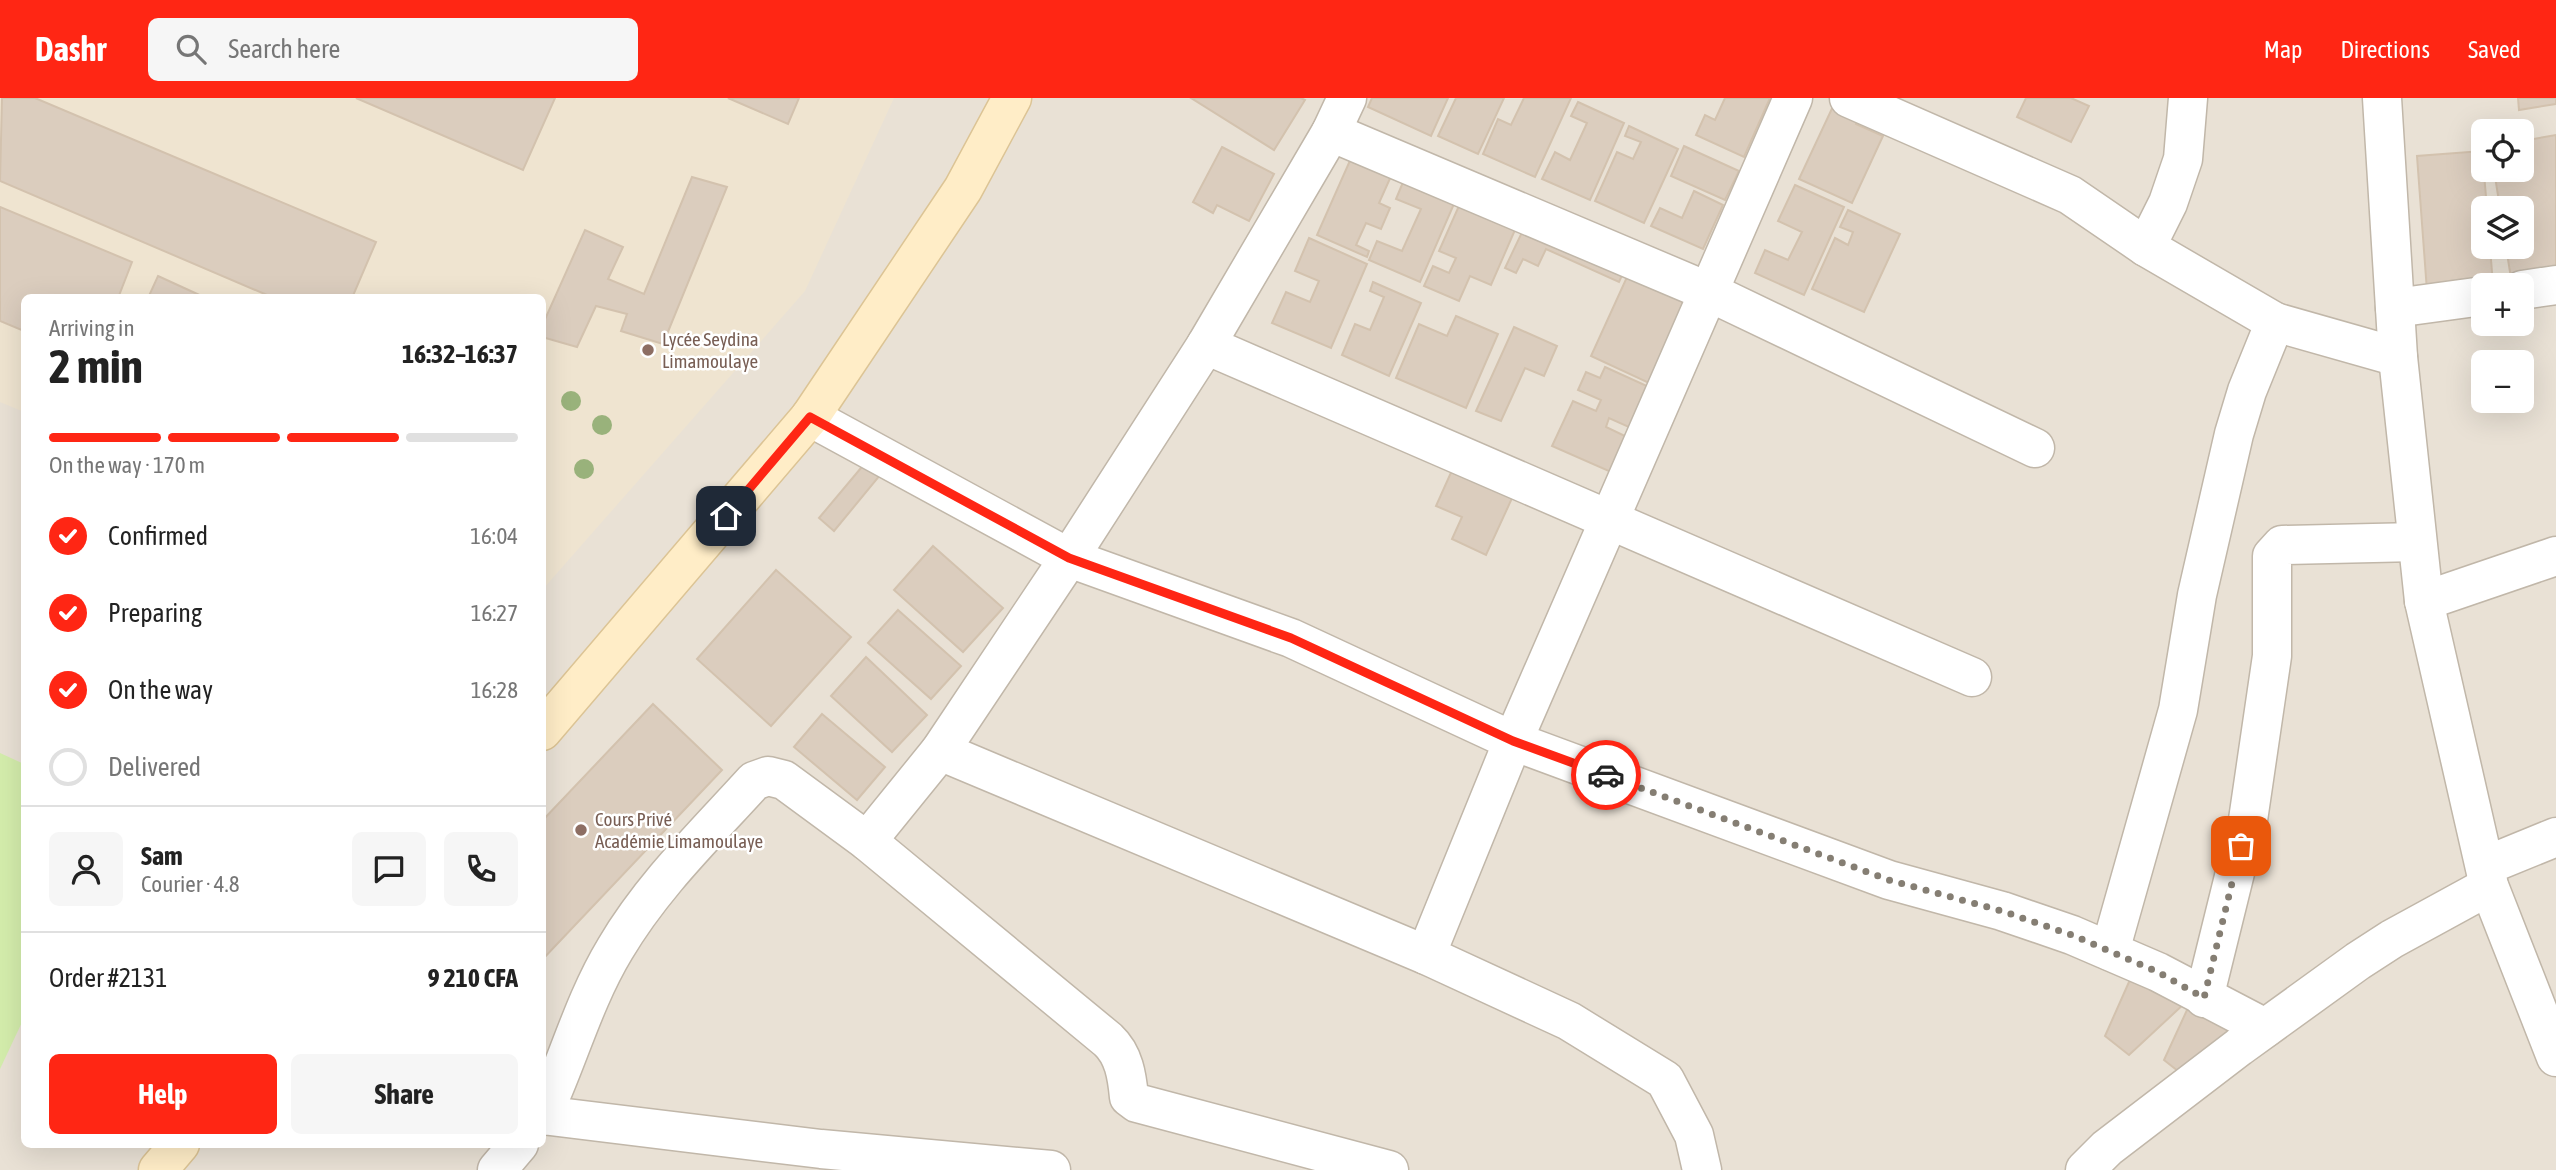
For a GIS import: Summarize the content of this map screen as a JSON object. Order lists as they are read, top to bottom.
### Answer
{
  "places": ["Lycée Seydina Limamoulaye", "Cours Privé Académie Limamoulaye"],
  "page": {
    "header": "Dashr",
    "search": "Search here",
    "nav": ["Map", "Directions", "Saved"],
    "map_buttons": ["+", "−"],
    "heading": ["2 min", "Arriving in", "16:32–16:37"],
    "panel": [
      "Sam",
      "Courier · 4.8",
      "Order #2131",
      "9 210 CFA"
    ],
    "bar": "On the way · 170 m",
    "list": [
      ["Confirmed", "16:04"],
      ["Preparing", "16:27"],
      ["On the way", "16:28"],
      "Delivered"
    ],
    "buttons": ["Help", "Share"]
  }
}
